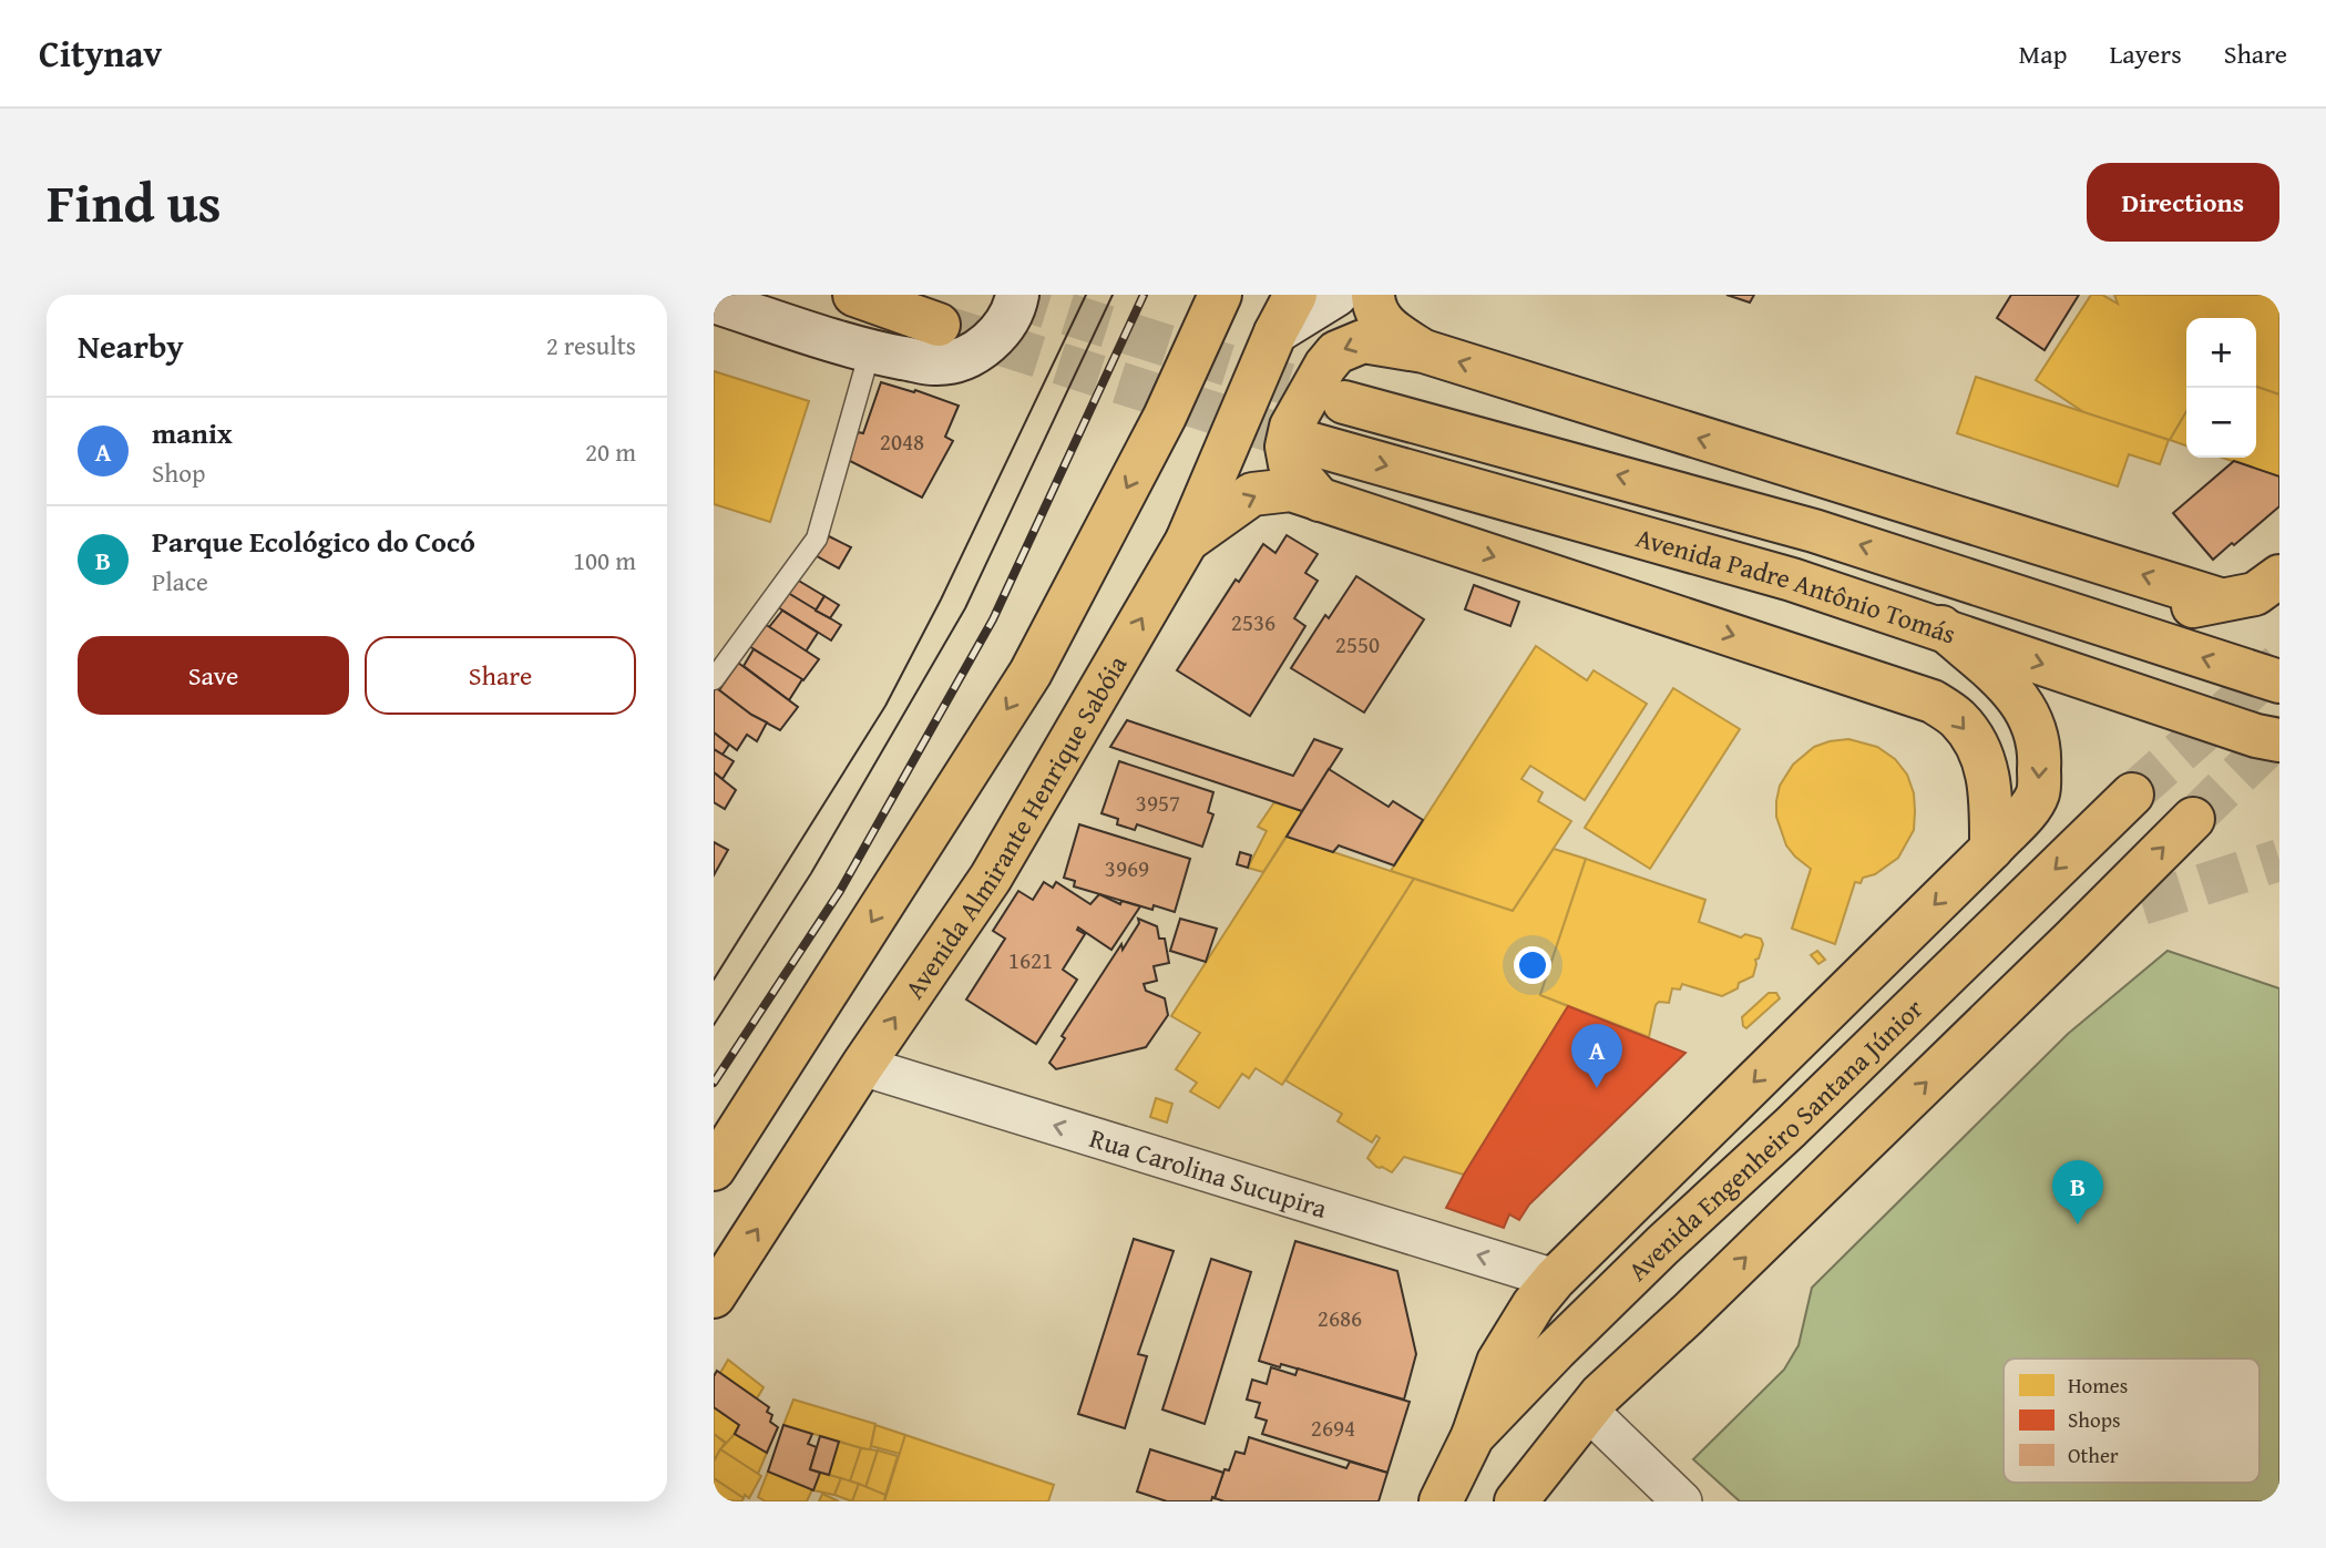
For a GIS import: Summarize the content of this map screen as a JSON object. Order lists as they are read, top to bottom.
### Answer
{
  "streets": {
    "main road": ["Avenida Padre Antônio Tomás", "Avenida Almirante Henrique Sabóia", "Avenida Engenheiro Santana Júnior"],
    "street": ["Rua Carolina Sucupira"]
  },
  "crossings": [
    ["Avenida Almirante Henrique Sabóia", "Rua Carolina Sucupira"]
  ],
  "one_way": ["Rua Carolina Sucupira"],
  "house_numbers": [
    "2048",
    "2536",
    "2550",
    "3957",
    "3969",
    "1621",
    "2686",
    "2694"
  ],
  "legend": ["Homes", "Shops", "Other"],
  "page": {
    "header": "Citynav",
    "nav": ["Map", "Layers", "Share"],
    "title": "Find us",
    "buttons": [
      "Directions",
      ["Save", "Share"]
    ],
    "heading": ["Nearby", "2 results"],
    "map_buttons": ["+", "−"],
    "list": [
      {
        "mark": "A",
        "name": "manix",
        "note": "Shop",
        "value": "20 m"
      },
      {
        "mark": "B",
        "name": "Parque Ecológico do Cocó",
        "note": "Place",
        "value": "100 m"
      }
    ],
    "pins": ["A", "B"]
  }
}
